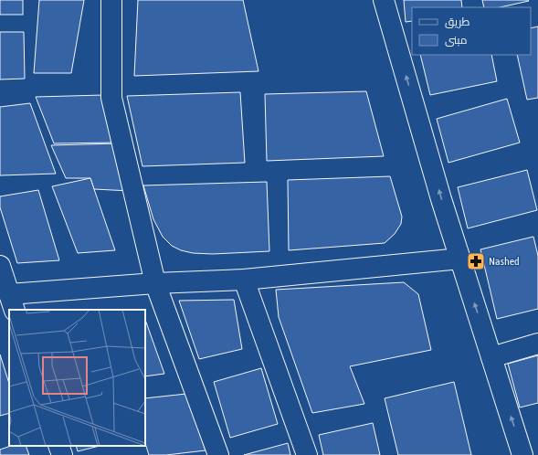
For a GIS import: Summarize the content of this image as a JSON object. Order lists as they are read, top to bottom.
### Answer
{
  "places": {
    "pharmacy": ["Nashed"]
  },
  "legend": ["طريق", "مبنى"]
}
